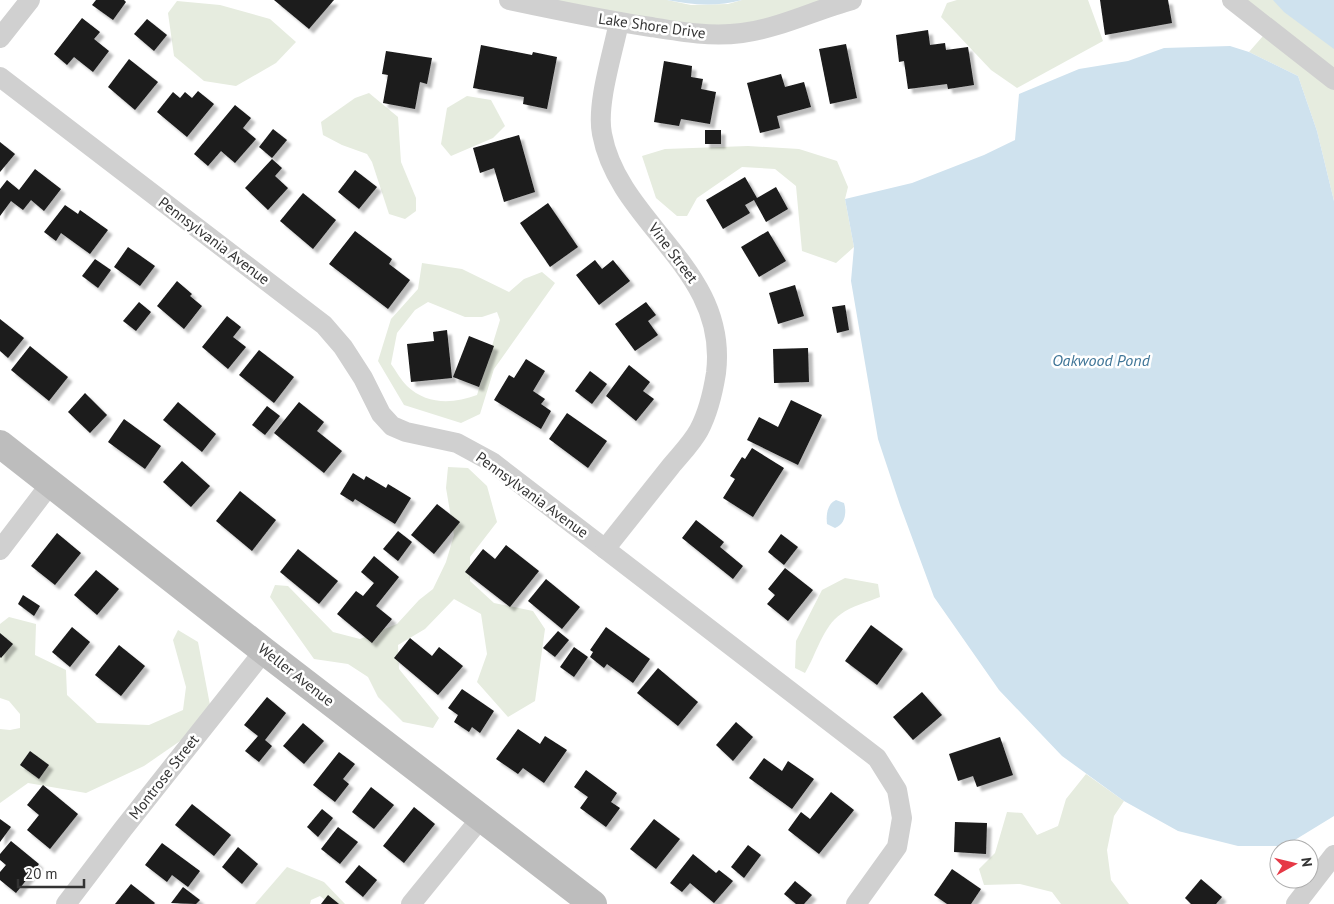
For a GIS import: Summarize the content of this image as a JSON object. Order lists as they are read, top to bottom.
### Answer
{
  "streets": {
    "street": [
      "Lake Shore Drive",
      "Pennsylvania Avenue",
      "Vine Street",
      "Weller Avenue",
      "Montrose Street"
    ]
  },
  "crossings": [
    ["Lake Shore Drive", "Vine Street"],
    ["Pennsylvania Avenue", "Vine Street"],
    ["Weller Avenue", "Montrose Street"]
  ],
  "water": ["Oakwood Pond"],
  "scale_bar": "20 m",
  "north": "right"
}
